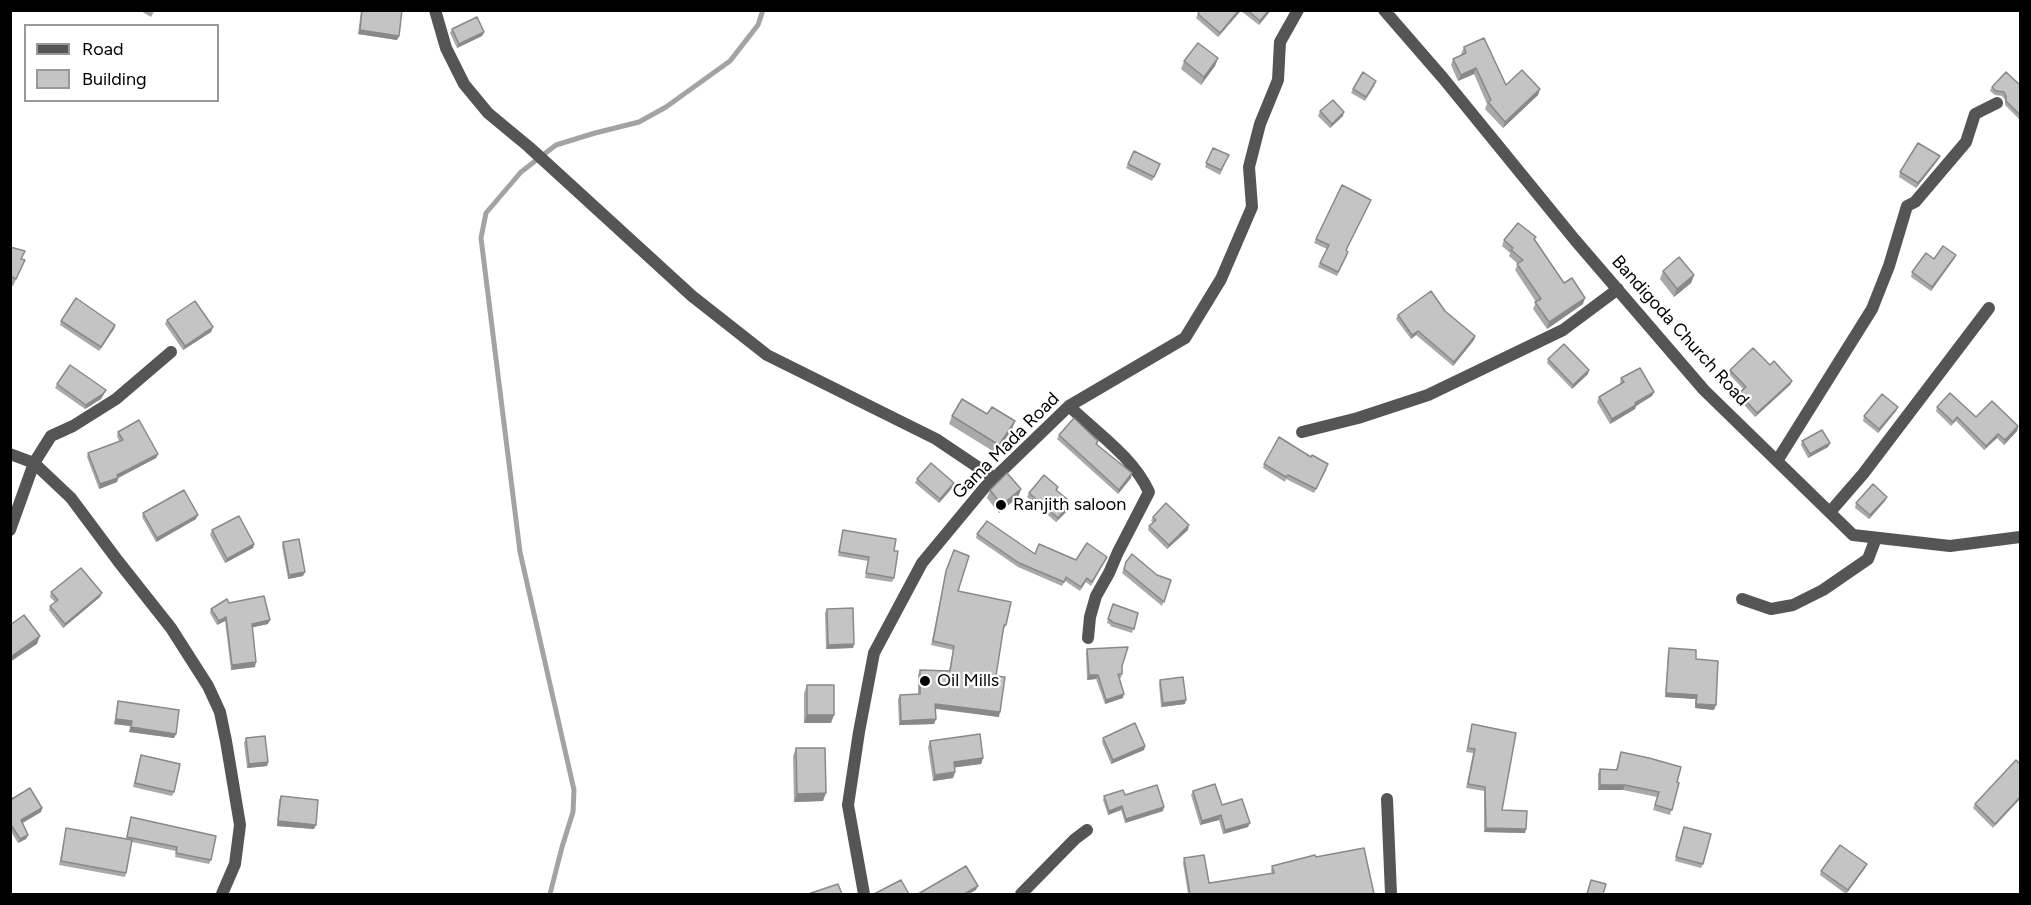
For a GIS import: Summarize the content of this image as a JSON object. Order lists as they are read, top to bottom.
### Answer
{
  "streets": {
    "street": ["Bandigoda Church Road", "Gama Mada Road"]
  },
  "places": ["Ranjith saloon", "Oil Mills"],
  "legend": ["Road", "Building"]
}
